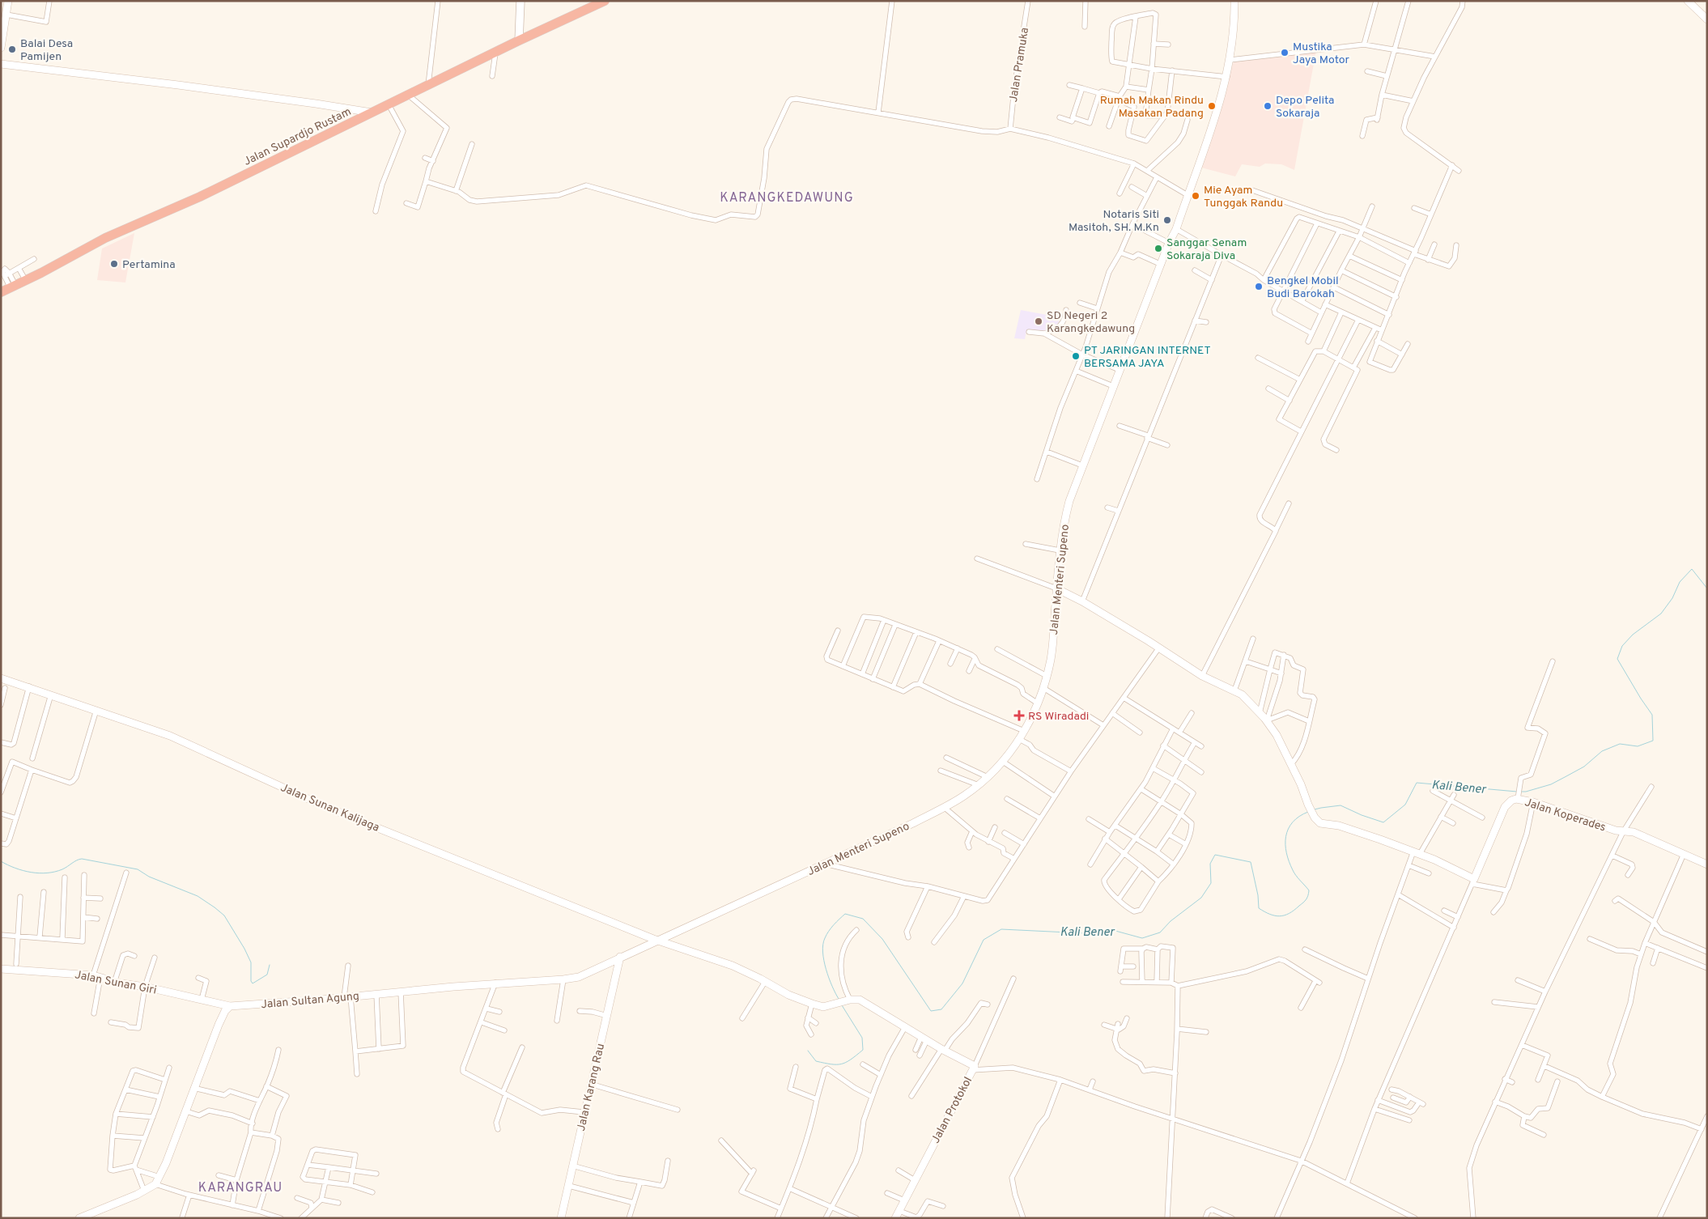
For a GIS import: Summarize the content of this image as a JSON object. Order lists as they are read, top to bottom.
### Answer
{
  "streets": {
    "highway": ["Jalan Supardjo Rustam"],
    "street": [
      "Jalan Pramuka",
      "Jalan Menteri Supeno",
      "Jalan Sunan Kalijaga",
      "Jalan Koperades",
      "Jalan Sunan Giri",
      "Jalan Sultan Agung",
      "Jalan Karang Rau",
      "Jalan Protokol"
    ]
  },
  "crossings": [
    ["Jalan Menteri Supeno", "Jalan Sunan Kalijaga"],
    ["Jalan Menteri Supeno", "Jalan Sultan Agung"],
    ["Jalan Sunan Kalijaga", "Jalan Sultan Agung"],
    ["Jalan Sunan Kalijaga", "Jalan Protokol"],
    ["Jalan Sunan Giri", "Jalan Sultan Agung"],
    ["Jalan Sultan Agung", "Jalan Karang Rau"]
  ],
  "districts": ["KARANGKEDAWUNG", "KARANGRAU"],
  "water": ["Kali Bener"],
  "places": {
    "other": [
      "Balai Desa Pamijen",
      "Mustika Jaya Motor",
      "Rumah Makan Rindu Masakan Padang",
      "Depo Pelita Sokaraja",
      "Mie Ayam Tunggak Randu",
      "Notaris Siti Masitoh, SH. M.Kn",
      "Sanggar Senam Sokaraja Diva",
      "Pertamina",
      "Bengkel Mobil Budi Barokah",
      "SD Negeri 2 Karangkedawung",
      "PT JARINGAN INTERNET BERSAMA JAYA"
    ],
    "health": ["RS Wiradadi"]
  }
}
